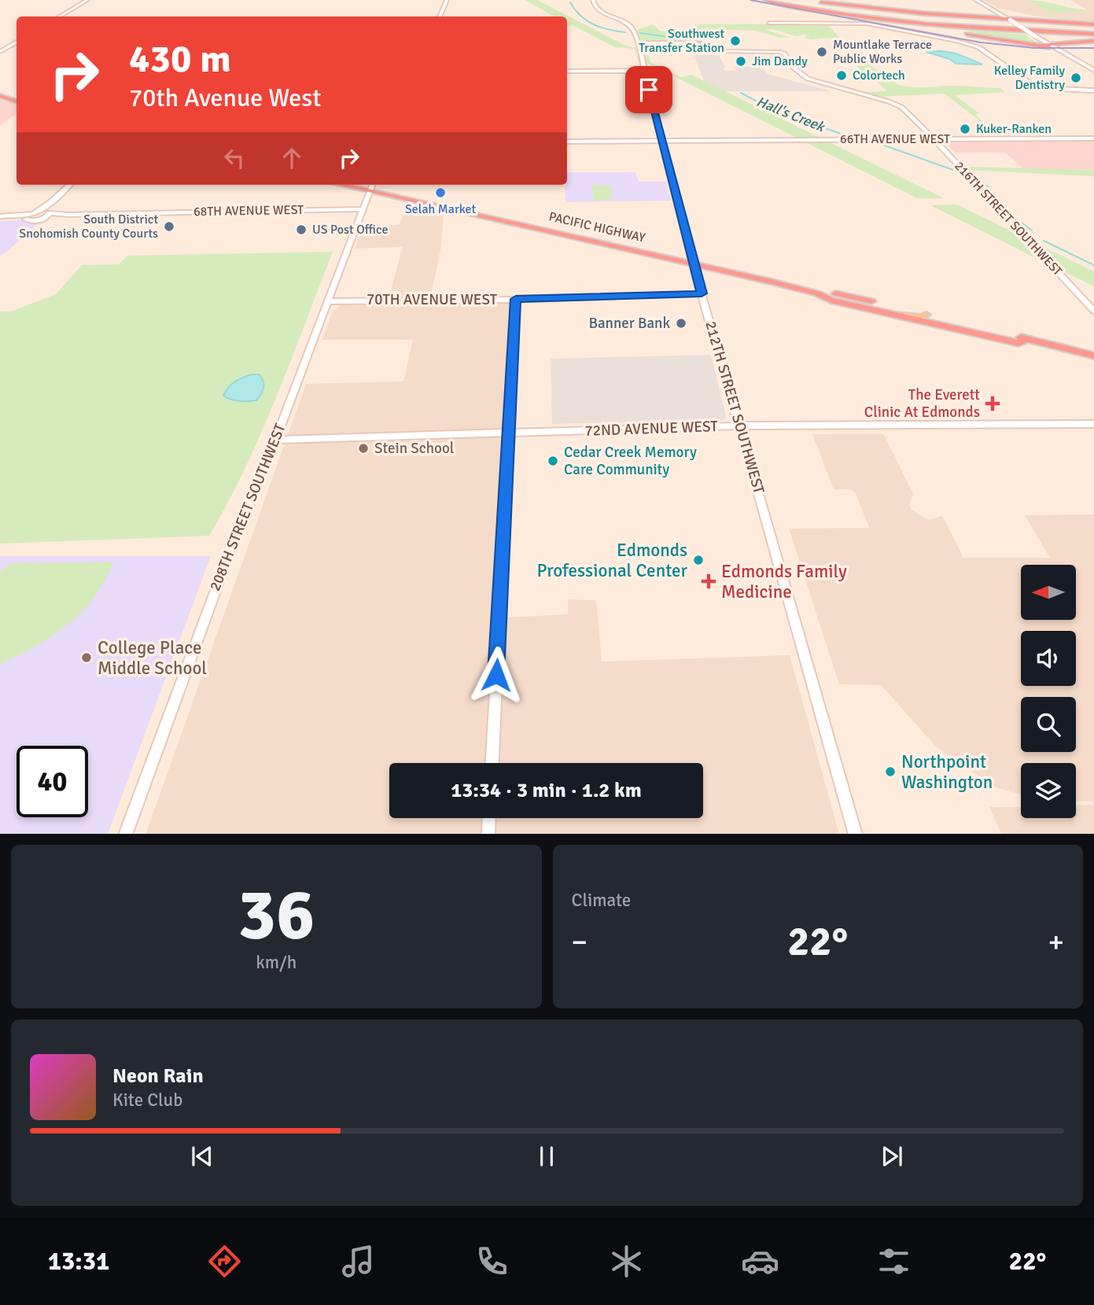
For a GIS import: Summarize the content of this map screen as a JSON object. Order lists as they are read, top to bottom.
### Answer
{
  "streets": {
    "highway": ["PACIFIC HIGHWAY"],
    "street": [
      "66TH AVENUE WEST",
      "68TH AVENUE WEST",
      "216TH STREET SOUTHWEST",
      "70TH AVENUE WEST",
      "212TH STREET SOUTHWEST",
      "72ND AVENUE WEST",
      "208TH STREET SOUTHWEST"
    ]
  },
  "crossings": [
    ["66TH AVENUE WEST", "216TH STREET SOUTHWEST"],
    ["66TH AVENUE WEST", "212TH STREET SOUTHWEST"],
    ["68TH AVENUE WEST", "208TH STREET SOUTHWEST"],
    ["216TH STREET SOUTHWEST", "212TH STREET SOUTHWEST"],
    ["PACIFIC HIGHWAY", "212TH STREET SOUTHWEST"],
    ["PACIFIC HIGHWAY", "208TH STREET SOUTHWEST"],
    ["70TH AVENUE WEST", "212TH STREET SOUTHWEST"],
    ["70TH AVENUE WEST", "208TH STREET SOUTHWEST"],
    ["212TH STREET SOUTHWEST", "72ND AVENUE WEST"],
    ["72ND AVENUE WEST", "208TH STREET SOUTHWEST"]
  ],
  "water": ["Hall's Creek"],
  "places": {
    "other": [
      "Southwest Transfer Station",
      "Mountlake Terrace Public Works",
      "Jim Dandy",
      "Colortech",
      "Kelley Family Dentistry",
      "Kuker-Ranken",
      "Selah Market",
      "South District Snohomish County Courts",
      "US Post Office",
      "Banner Bank",
      "Stein School",
      "Cedar Creek Memory Care Community",
      "Edmonds Professional Center",
      "College Place Middle School",
      "Northpoint Washington"
    ],
    "health": ["The Everett Clinic At Edmonds", "Edmonds Family Medicine"]
  },
  "north": "left",
  "page": {
    "turn": ["430 m", "70th Avenue West"],
    "limit": "40",
    "trip": "13:34 · 3 min · 1.2 km",
    "tile": [
      ["36", "km/h"],
      "Climate"
    ],
    "heat": ["−", "22°", "+"],
    "song": ["Neon Rain", "Kite Club"],
    "tabs": ["13:31", "22°"]
  }
}
